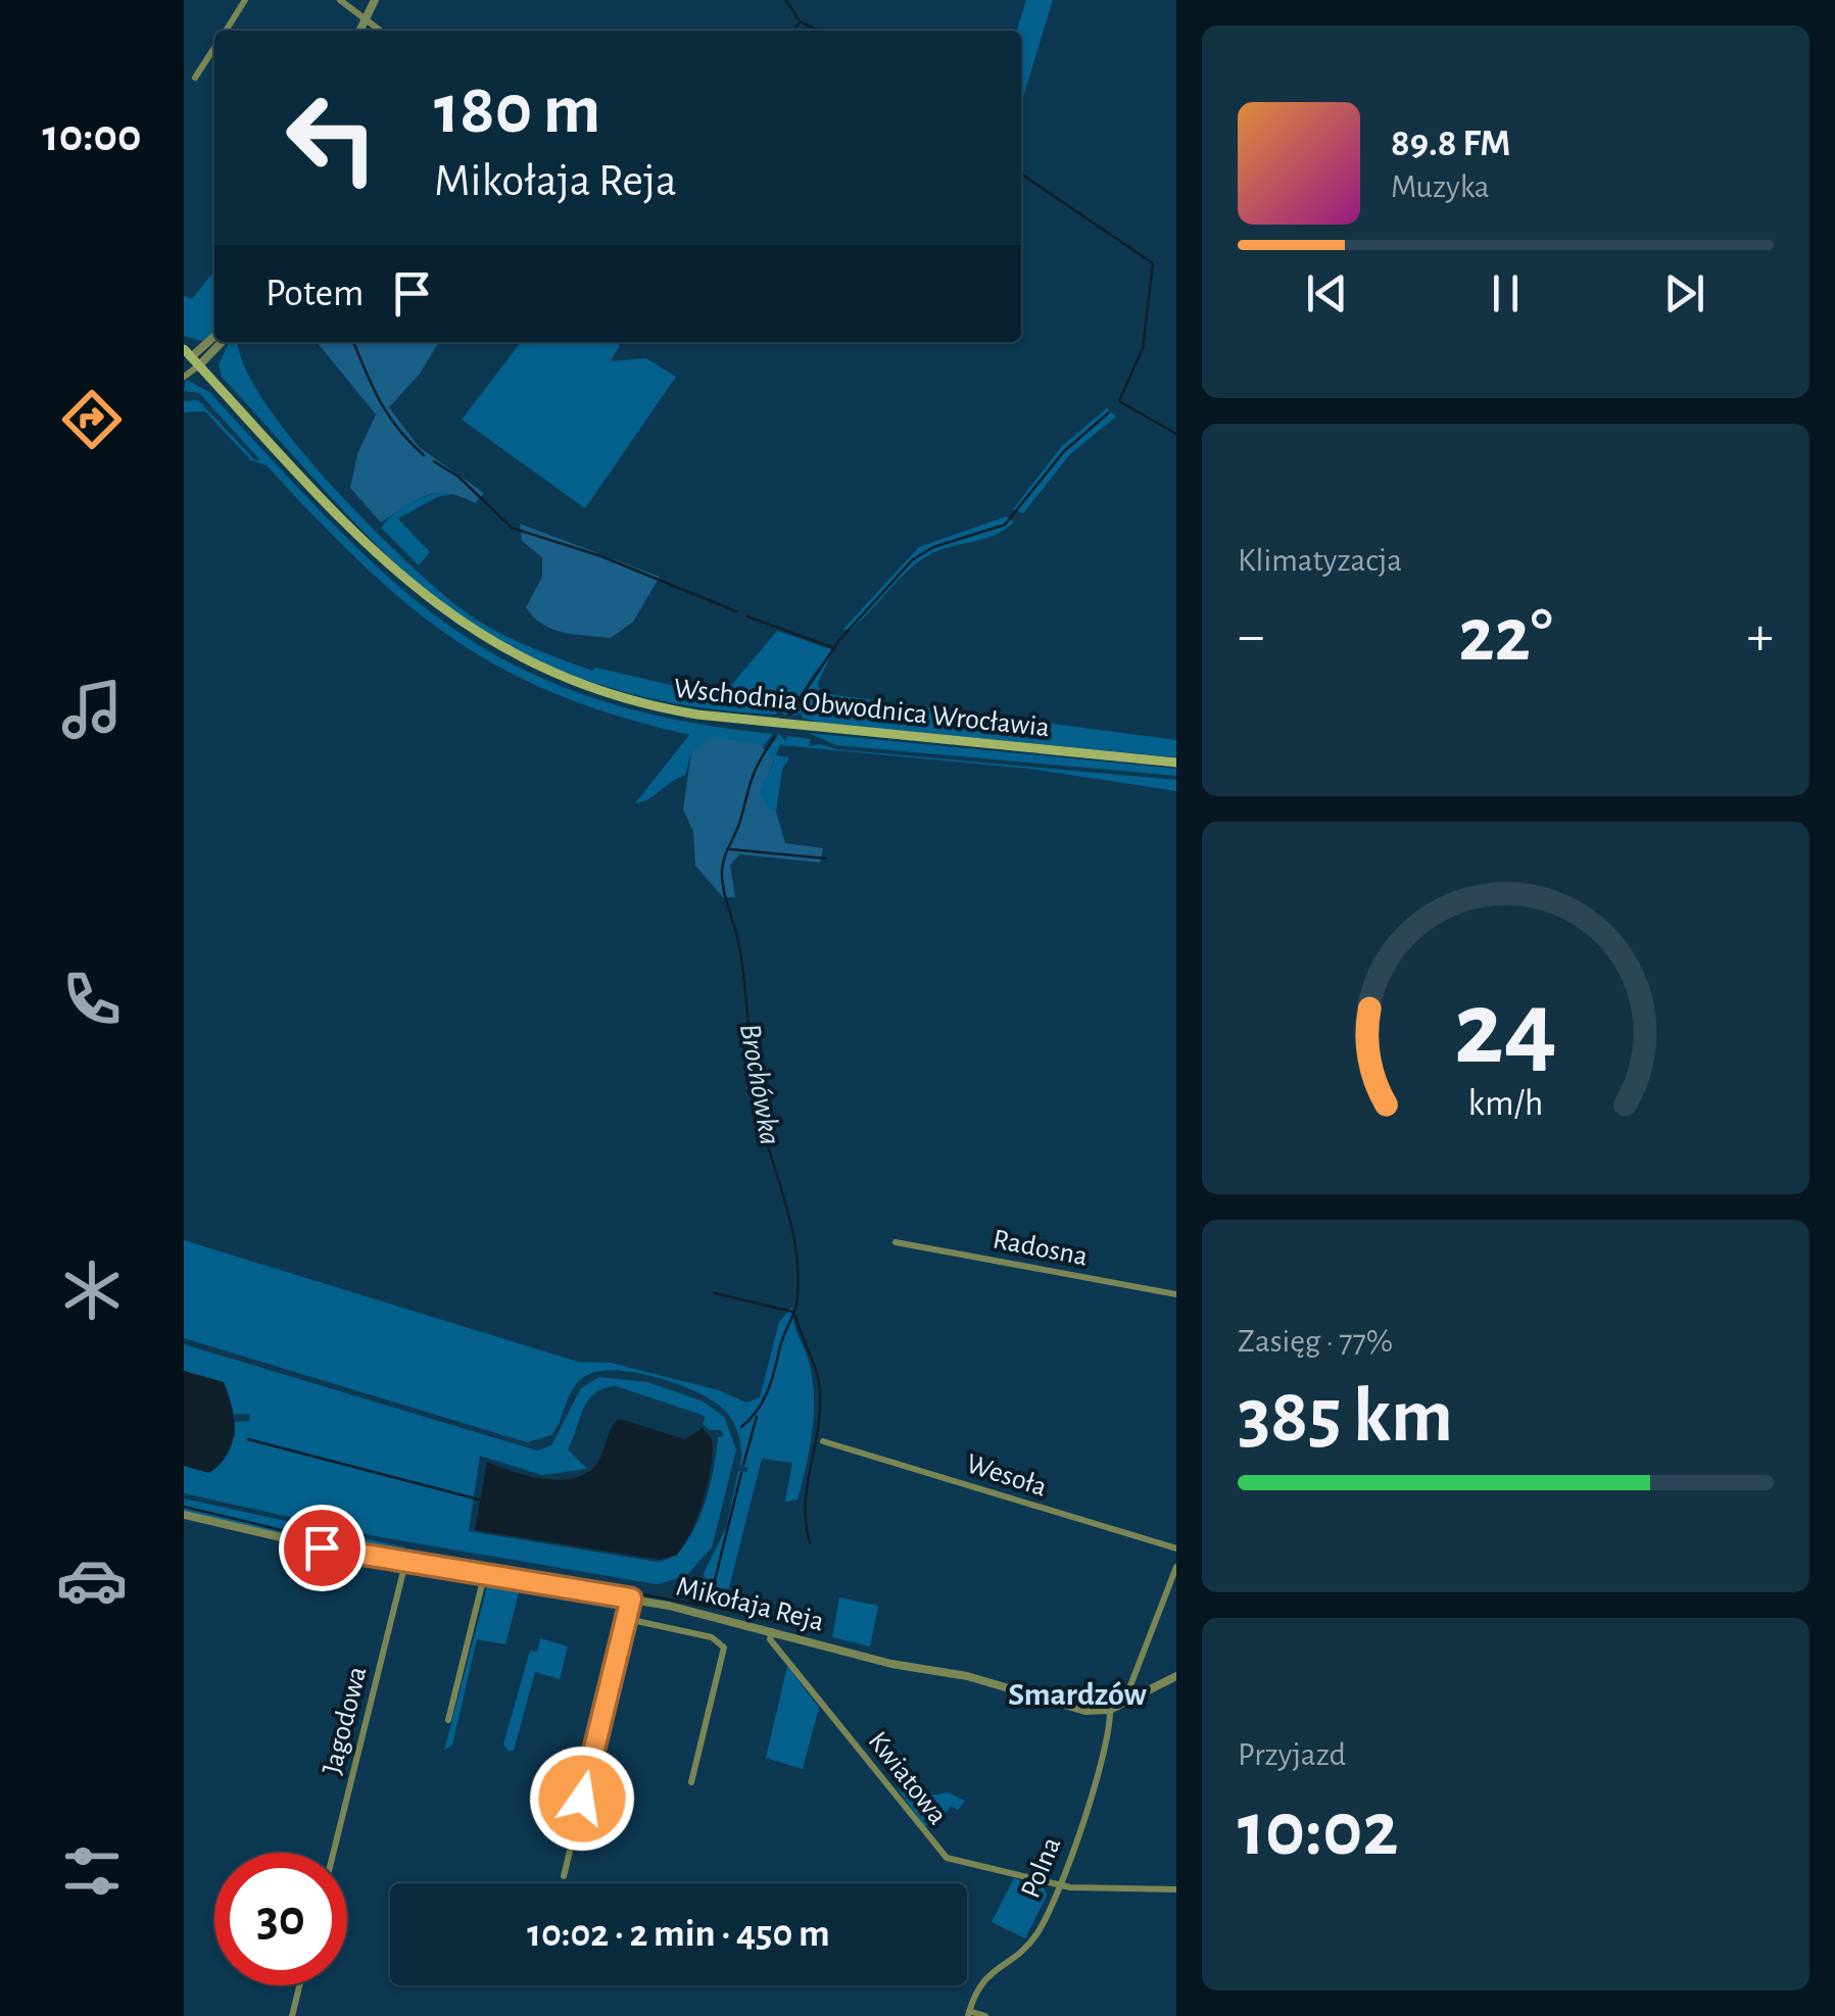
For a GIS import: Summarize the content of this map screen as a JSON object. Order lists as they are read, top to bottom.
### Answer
{
  "streets": {
    "main road": ["Wschodnia Obwodnica Wrocławia"],
    "street": [
      "Radosna",
      "Wesoła",
      "Mikołaja Reja",
      "Jagodowa",
      "Kwiatowa",
      "Polna"
    ]
  },
  "crossings": [
    ["Mikołaja Reja", "Jagodowa"],
    ["Mikołaja Reja", "Kwiatowa"],
    ["Mikołaja Reja", "Polna"],
    ["Kwiatowa", "Polna"]
  ],
  "districts": ["Smardzów"],
  "water": ["Brochówka"],
  "page": {
    "tabs": "10:00",
    "turn": ["180 m", "Mikołaja Reja"],
    "song": ["89.8 FM", "Muzyka"],
    "then": "Potem",
    "tile": [
      "Klimatyzacja",
      ["Zasięg · 77%", "385 km"],
      ["Przyjazd", "10:02"]
    ],
    "heat": ["−", "22°", "+"],
    "limit": "30",
    "trip": "10:02 · 2 min · 450 m",
    "gauge": ["24", "km/h"]
  }
}
